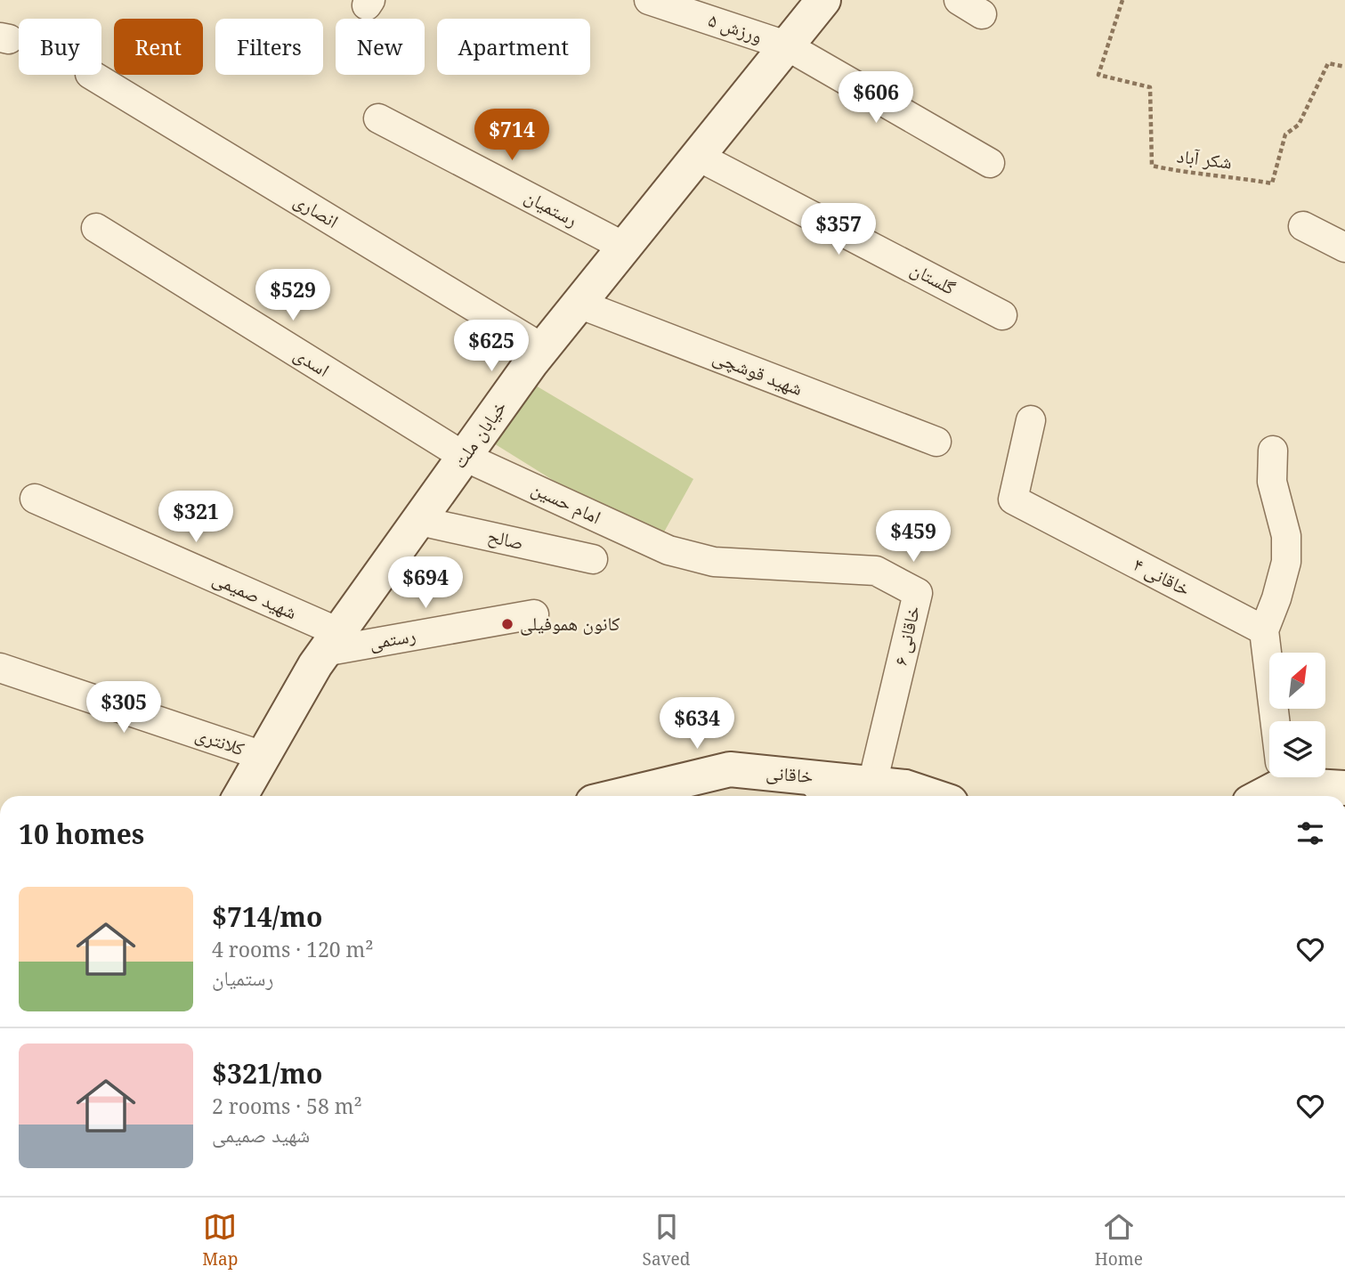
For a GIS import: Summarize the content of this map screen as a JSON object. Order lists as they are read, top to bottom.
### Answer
{
  "streets": {
    "main road": ["خیابان ملت", "خاقانی"],
    "street": [
      "ورزش ۵",
      "رستمیان",
      "انصاری",
      "گلستان",
      "اسدی",
      "شهید قوشچی",
      "امام حسین",
      "صالح",
      "خاقانی ۴",
      "شهید صمیمی",
      "خاقانی ۶",
      "رستمی",
      "کلانتری"
    ],
    "path": ["شکر آباد"]
  },
  "crossings": [
    ["ورزش ۵", "خیابان ملت"],
    ["رستمیان", "خیابان ملت"],
    ["انصاری", "خیابان ملت"],
    ["گلستان", "خیابان ملت"],
    ["اسدی", "خیابان ملت"],
    ["اسدی", "امام حسین"],
    ["شهید قوشچی", "خیابان ملت"],
    ["خیابان ملت", "امام حسین"],
    ["خیابان ملت", "صالح"],
    ["خیابان ملت", "شهید صمیمی"],
    ["خیابان ملت", "رستمی"],
    ["خیابان ملت", "کلانتری"],
    ["امام حسین", "خاقانی ۶"],
    ["شهید صمیمی", "رستمی"],
    ["خاقانی ۶", "خاقانی"]
  ],
  "places": ["کانون هموفیلی"],
  "north": "top right",
  "page": {
    "chip": [
      "Buy",
      "Rent",
      "Filters",
      "New",
      "Apartment"
    ],
    "price": [
      "$606",
      "$714",
      "$357",
      "$529",
      "$625",
      "$321",
      "$459",
      "$694",
      "$305",
      "$634"
    ],
    "heading": "10 homes",
    "list": [
      {
        "name": "$714/mo",
        "note": "4 rooms · 120 m² · رستمیان"
      },
      {
        "name": "$321/mo",
        "note": "2 rooms · 58 m² · شهید صمیمی"
      }
    ],
    "tabs": ["Map", "Saved", "Home"]
  }
}
